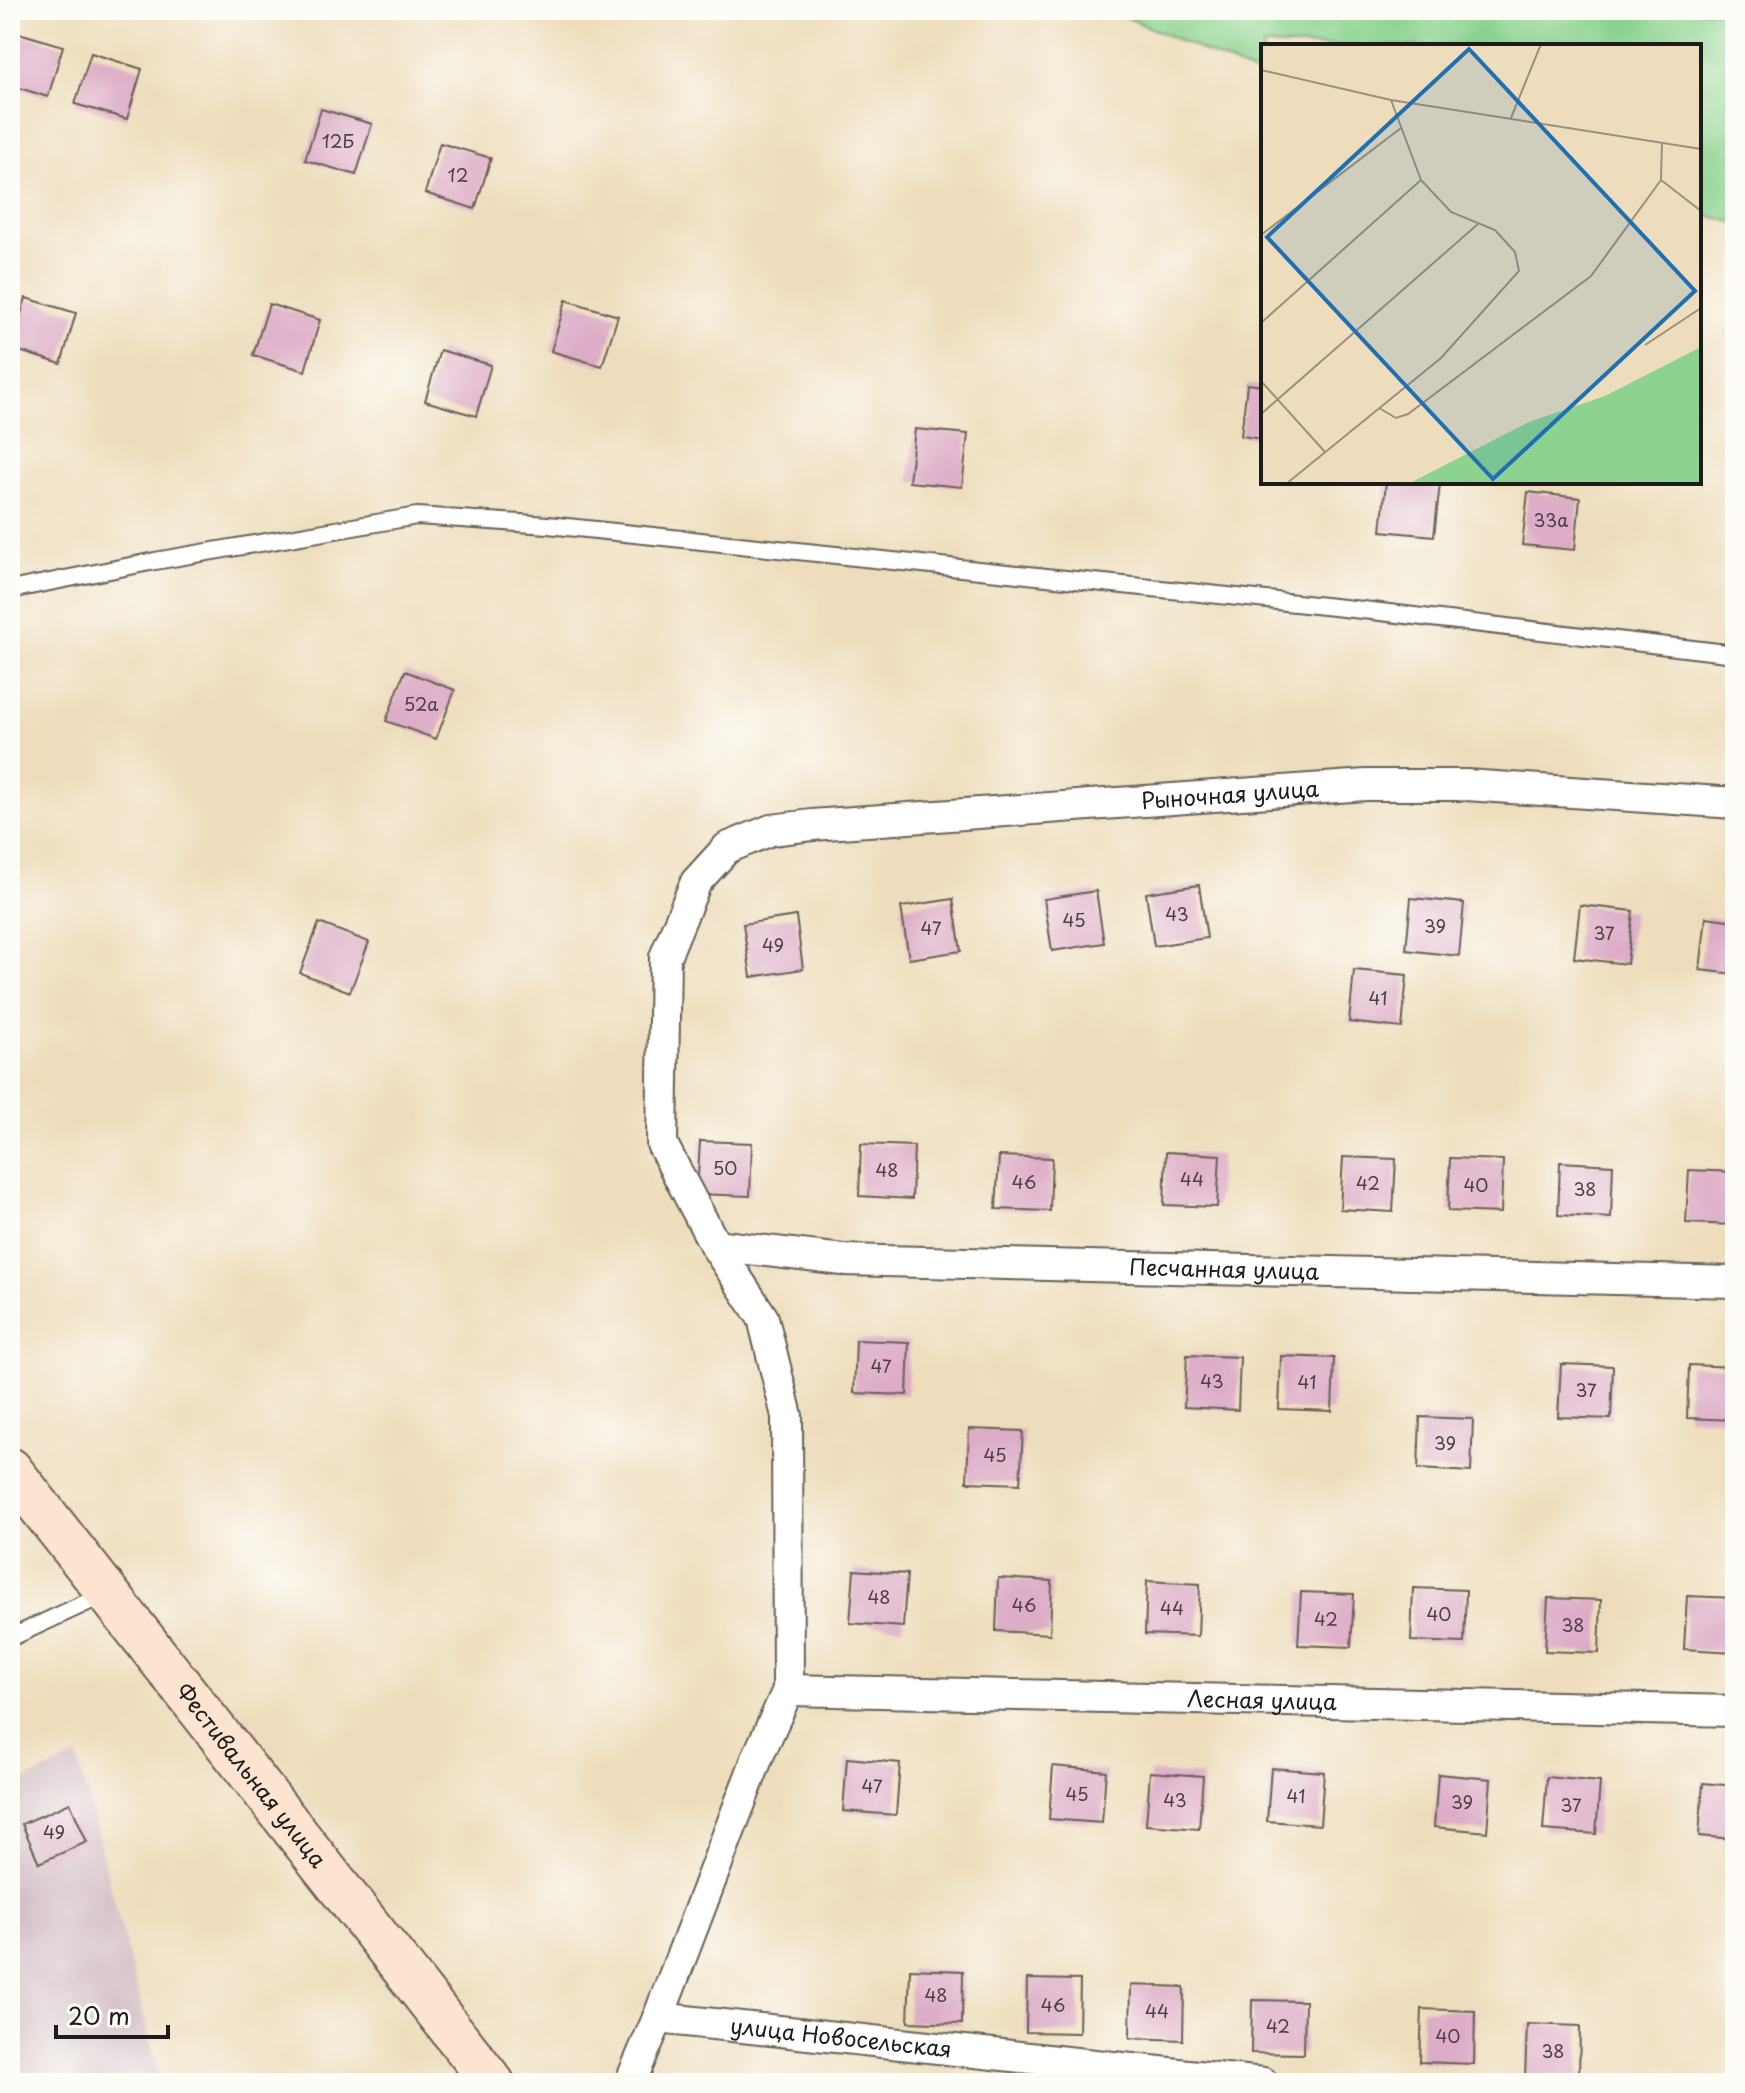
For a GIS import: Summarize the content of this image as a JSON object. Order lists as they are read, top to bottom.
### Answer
{
  "streets": {
    "street": [
      "Рыночная улица",
      "Песчанная улица",
      "Лесная улица",
      "Фестивальная улица",
      "улица Новосельская"
    ]
  },
  "crossings": [
    ["Рыночная улица", "Песчанная улица"]
  ],
  "house_numbers": [
    "12Б",
    "12",
    "33а",
    "52а",
    "43",
    "45",
    "39",
    "47",
    "37",
    "49",
    "41",
    "50",
    "48",
    "44",
    "46",
    "42",
    "40",
    "38",
    "47",
    "43",
    "41",
    "37",
    "39",
    "45",
    "48",
    "46",
    "44",
    "40",
    "42",
    "38",
    "47",
    "45",
    "41",
    "43",
    "39",
    "37",
    "49",
    "48",
    "46",
    "44",
    "42",
    "40",
    "38"
  ],
  "scale_bar": "20 m"
}
